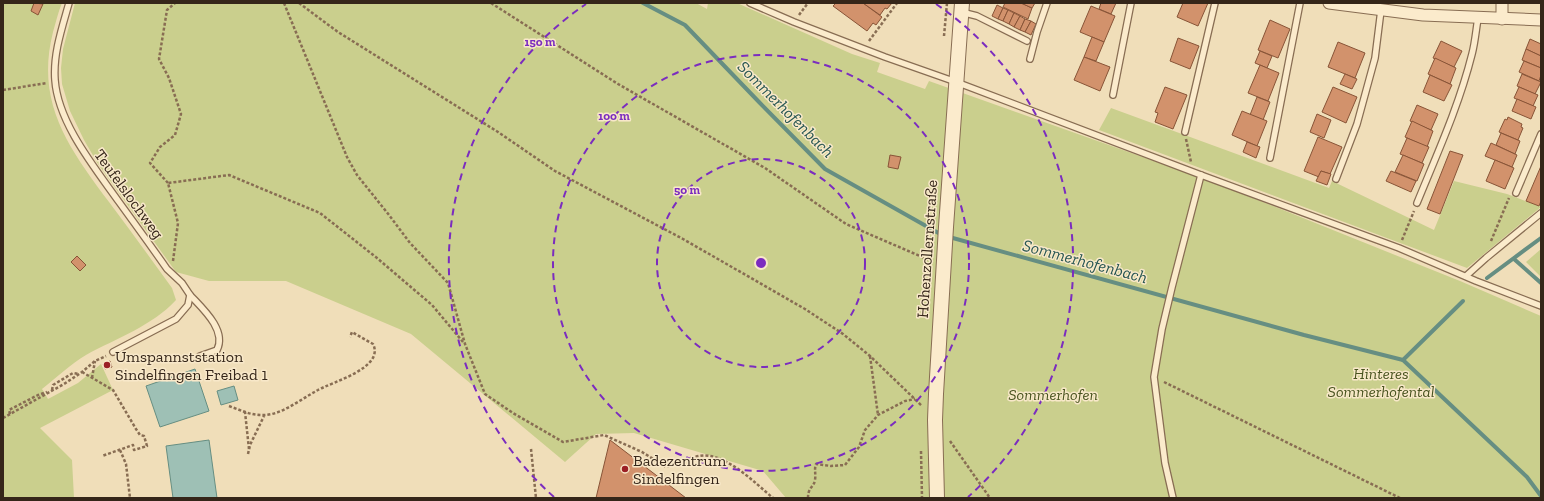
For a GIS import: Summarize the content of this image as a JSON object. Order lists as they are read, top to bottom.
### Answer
{
  "streets": {
    "street": ["Hohenzollernstraße"],
    "lane": ["Teufelslochweg"]
  },
  "water": ["Sommerhofenbach"],
  "parks": ["Hinteres Sommerhofental", "Sommerhofen"],
  "places": ["Umspannststation Sindelfingen Freibad 1", "Badezentrum Sindelfingen"],
  "rings": ["150 m", "100 m", "50 m"]
}
